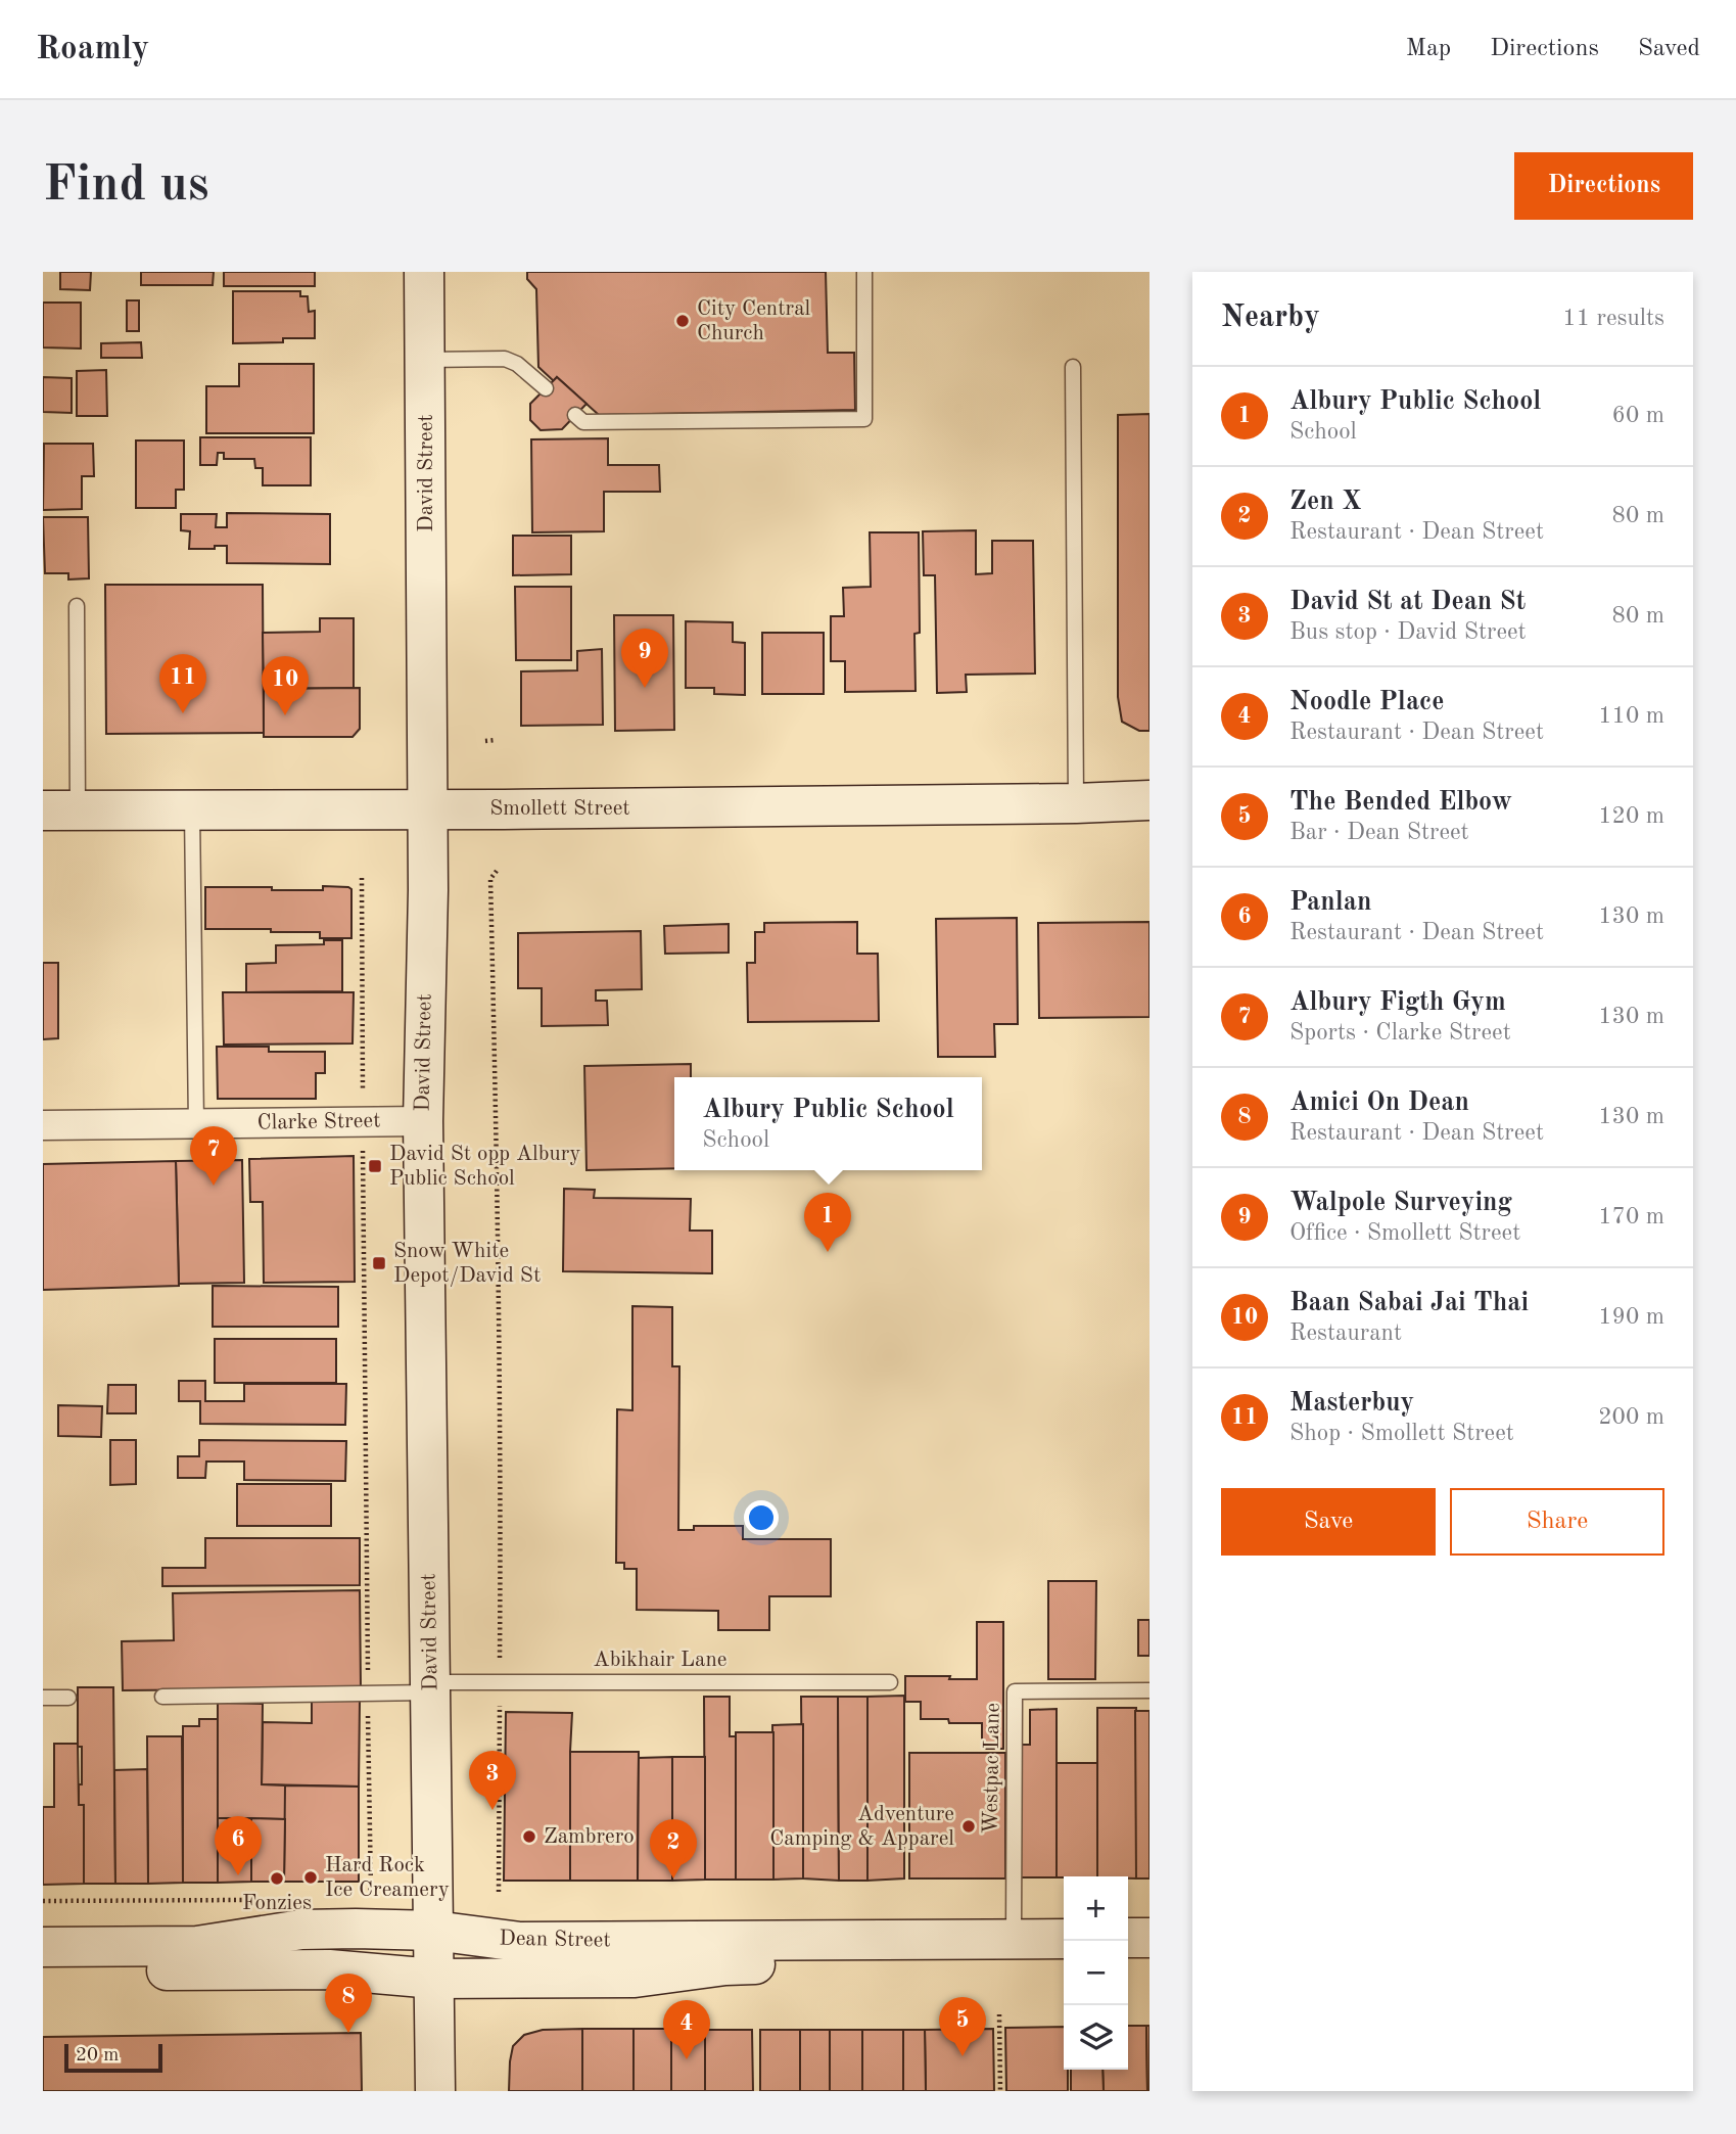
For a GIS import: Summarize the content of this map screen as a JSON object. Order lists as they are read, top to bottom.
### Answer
{
  "streets": {
    "main road": ["David Street", "Smollett Street", "Dean Street"],
    "street": ["Clarke Street"],
    "lane": ["Abikhair Lane", "Westpac Lane"]
  },
  "crossings": [
    ["David Street", "Smollett Street"],
    ["David Street", "Clarke Street"],
    ["David Street", "Abikhair Lane"],
    ["David Street", "Dean Street"],
    ["Westpac Lane", "Dean Street"]
  ],
  "places": {
    "other": [
      "City Central Church",
      "Adventure Camping & Apparel",
      "Zambrero",
      "Hard Rock Ice Creamery",
      "Fonzies"
    ],
    "transit": ["David St opp Albury Public School", "Snow White Depot/David St"]
  },
  "scale_bar": "20 m",
  "page": {
    "header": "Roamly",
    "nav": ["Map", "Directions", "Saved"],
    "buttons": [
      "Directions",
      ["Save", "Share"]
    ],
    "title": "Find us",
    "heading": ["Nearby", "11 results"],
    "list": [
      {
        "mark": "1",
        "name": "Albury Public School",
        "note": "School",
        "value": "60 m"
      },
      {
        "mark": "2",
        "name": "Zen X",
        "note": "Restaurant · Dean Street",
        "value": "80 m"
      },
      {
        "mark": "3",
        "name": "David St at Dean St",
        "note": "Bus stop · David Street",
        "value": "80 m"
      },
      {
        "mark": "4",
        "name": "Noodle Place",
        "note": "Restaurant · Dean Street",
        "value": "110 m"
      },
      {
        "mark": "5",
        "name": "The Bended Elbow",
        "note": "Bar · Dean Street",
        "value": "120 m"
      },
      {
        "mark": "6",
        "name": "Panlan",
        "note": "Restaurant · Dean Street",
        "value": "130 m"
      },
      {
        "mark": "7",
        "name": "Albury Figth Gym",
        "note": "Sports · Clarke Street",
        "value": "130 m"
      },
      {
        "mark": "8",
        "name": "Amici On Dean",
        "note": "Restaurant · Dean Street",
        "value": "130 m"
      },
      {
        "mark": "9",
        "name": "Walpole Surveying",
        "note": "Office · Smollett Street",
        "value": "170 m"
      },
      {
        "mark": "10",
        "name": "Baan Sabai Jai Thai",
        "note": "Restaurant",
        "value": "190 m"
      },
      {
        "mark": "11",
        "name": "Masterbuy",
        "note": "Shop · Smollett Street",
        "value": "200 m"
      }
    ],
    "pins": [
      "9",
      "11",
      "10",
      "7",
      "1",
      "3",
      "6",
      "2",
      "8",
      "5",
      "4"
    ],
    "popup": ["Albury Public School", "School"],
    "map_buttons": ["+", "−"],
    "scale": "20 m"
  }
}
